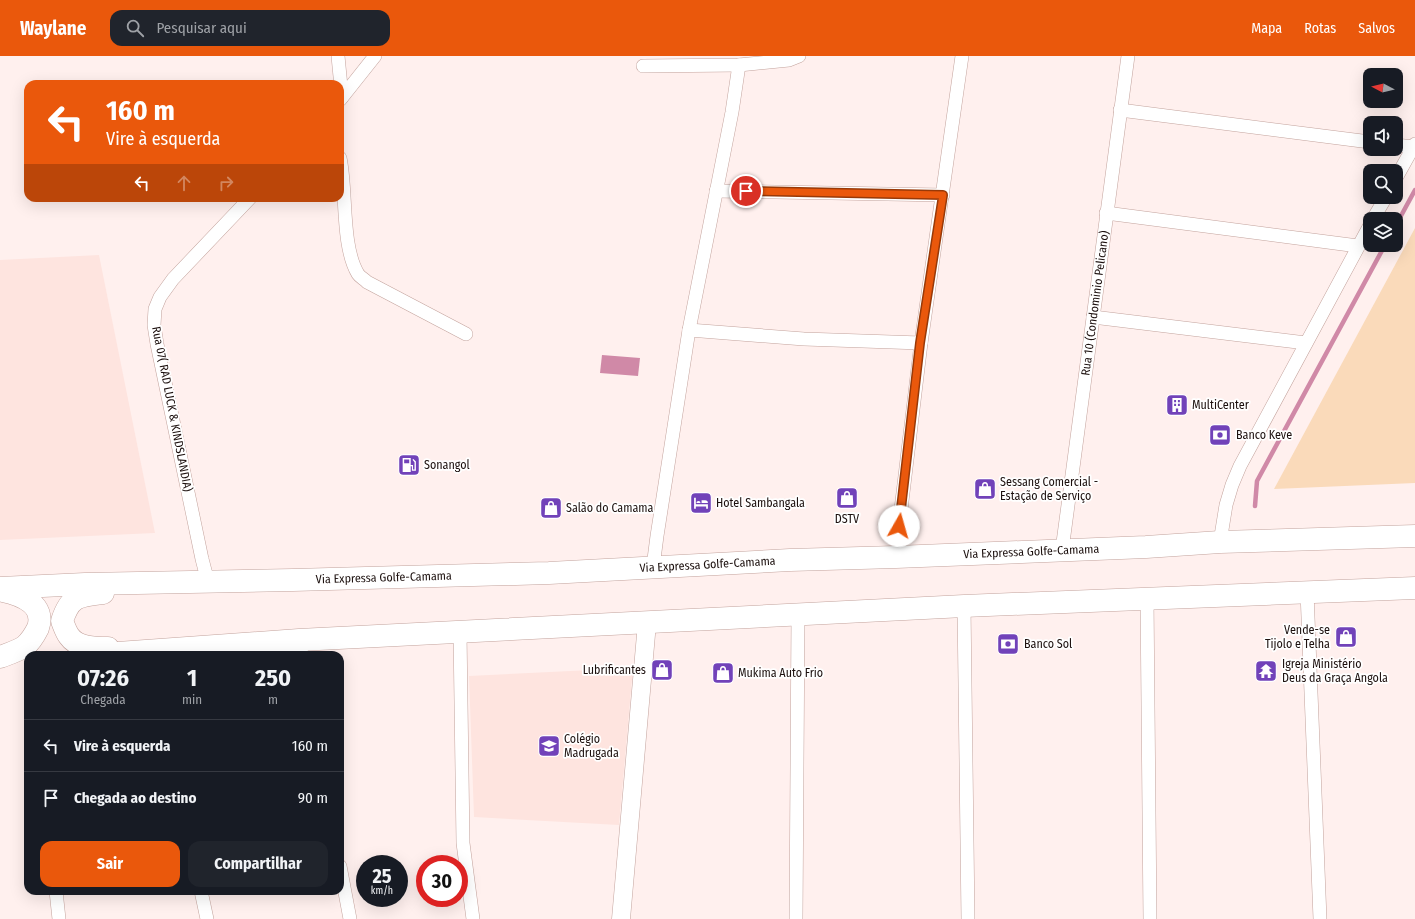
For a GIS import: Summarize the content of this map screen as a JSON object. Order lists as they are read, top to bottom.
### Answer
{
  "streets": {
    "highway": ["Via Expressa Golfe-Camama"],
    "street": ["Rua 10 (Condominio Pelicano)", "Rua 07( RAD LUCK & KINDSLANDIA)"]
  },
  "crossings": [
    ["Rua 10 (Condominio Pelicano)", "Via Expressa Golfe-Camama"],
    ["Rua 07( RAD LUCK & KINDSLANDIA)", "Via Expressa Golfe-Camama"]
  ],
  "places": {
    "building": ["MultiCenter"],
    "bank": ["Banco Keve", "Banco Sol"],
    "fuel station": ["Sonangol"],
    "shop": [
      "Sessang Comercial - Estação de Serviço",
      "DSTV",
      "Salão do Camama",
      "Vende-se Tijolo e Telha",
      "Lubrificantes",
      "Mukima Auto Frio"
    ],
    "hotel": ["Hotel Sambangala"],
    "temple": ["Igreja Ministério Deus da Graça Angola"],
    "school or university": ["Colégio Madrugada"]
  },
  "north": "left",
  "page": {
    "header": "Waylane",
    "search": "Pesquisar aqui",
    "nav": ["Mapa", "Rotas", "Salvos"],
    "turn": ["160 m", "Vire à esquerda"],
    "eta": [
      "07:26",
      "Chegada",
      "1",
      "min",
      "250",
      "m"
    ],
    "list": [
      {
        "name": "Vire à esquerda",
        "value": "160 m"
      },
      {
        "name": "Chegada ao destino",
        "value": "90 m"
      }
    ],
    "buttons": ["Sair", "Compartilhar"],
    "speed": "25 km/h",
    "limit": "30"
  }
}
